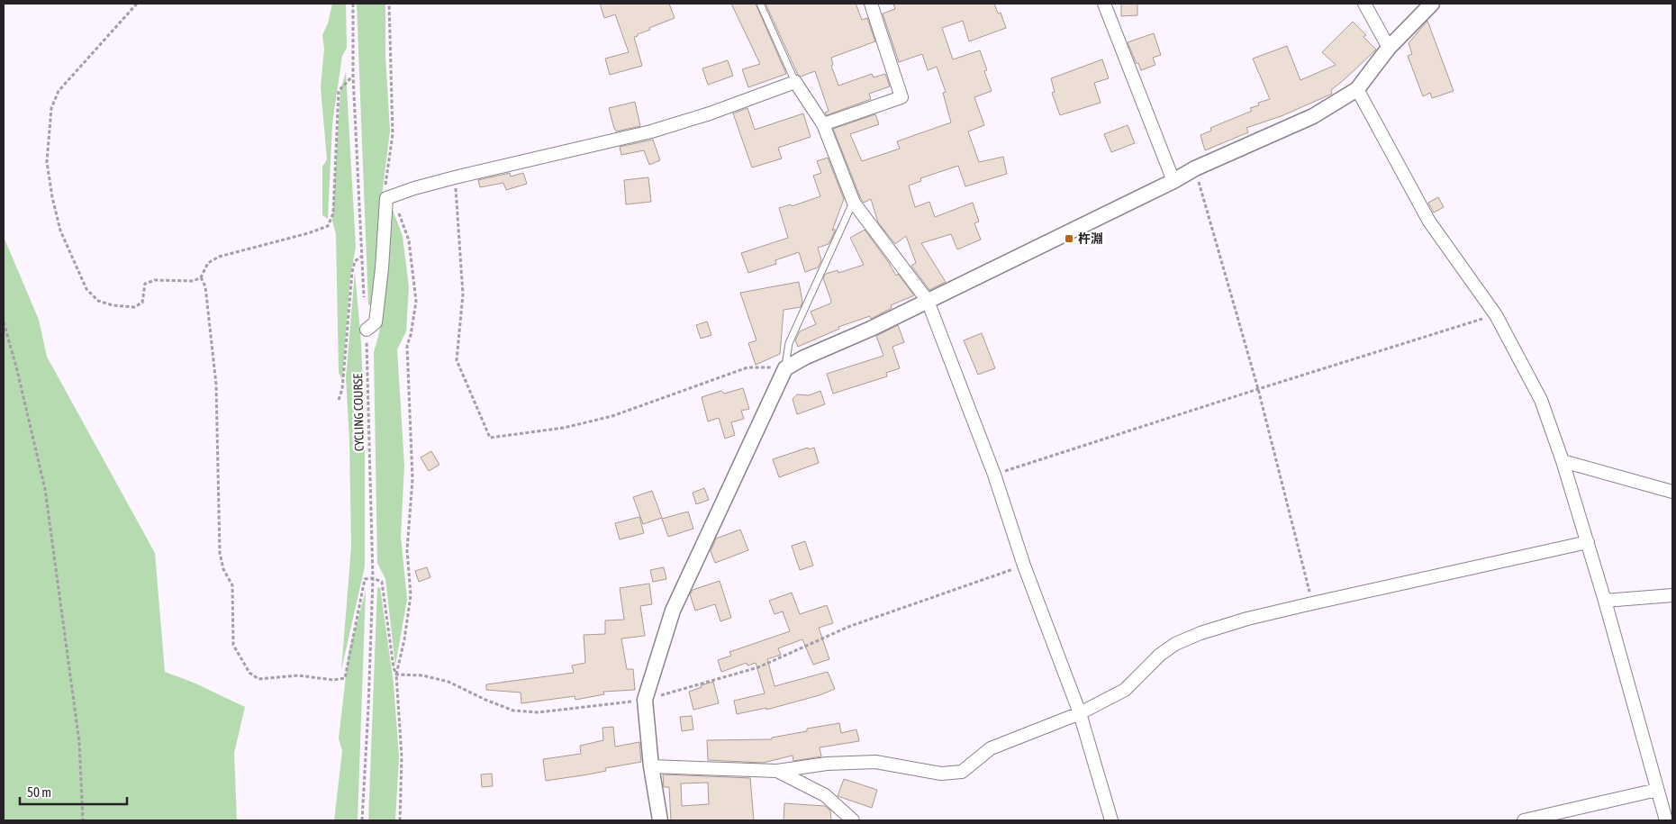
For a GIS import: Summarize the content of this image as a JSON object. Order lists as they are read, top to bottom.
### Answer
{
  "streets": {
    "path": ["CYCLING COURSE"]
  },
  "places": {
    "transit": ["杵淵"]
  },
  "scale_bar": "50 m"
}
